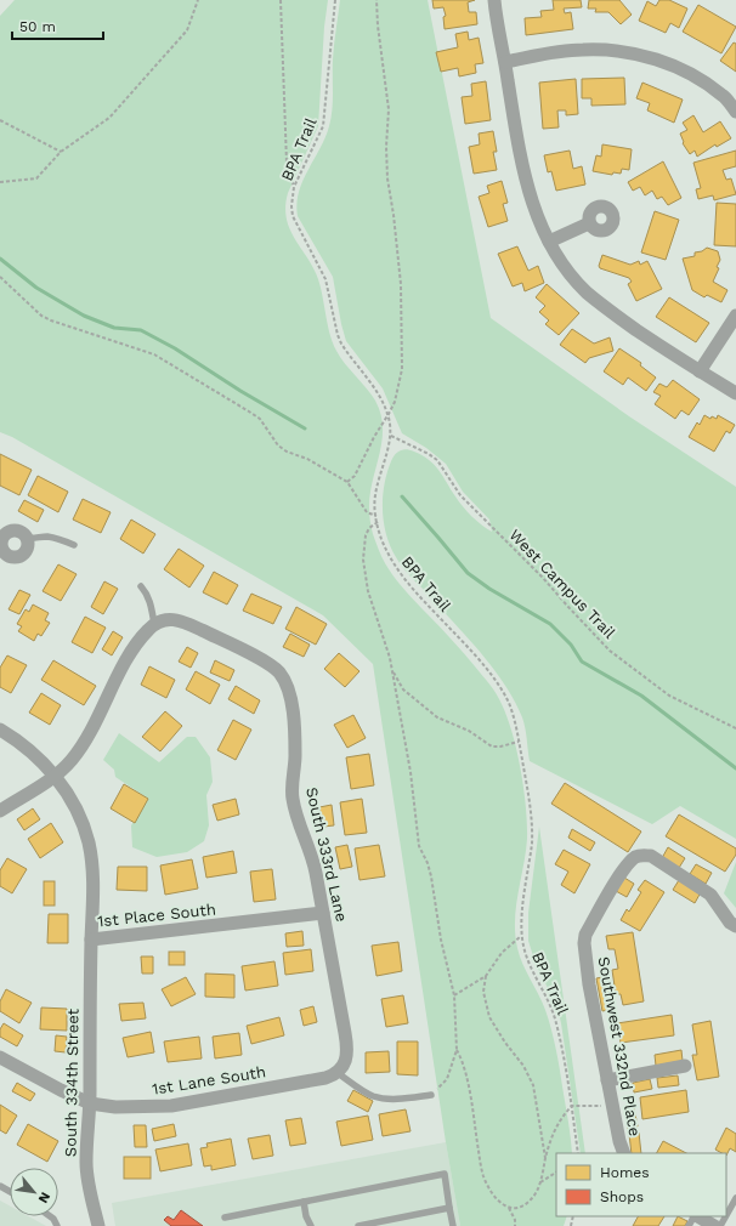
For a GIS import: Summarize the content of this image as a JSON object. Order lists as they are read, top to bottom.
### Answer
{
  "streets": {
    "street": [
      "South 333rd Lane",
      "1st Place South",
      "Southwest 332nd Place",
      "1st Lane South",
      "South 334th Street"
    ],
    "path": ["BPA Trail", "West Campus Trail"]
  },
  "crossings": [
    ["BPA Trail", "West Campus Trail"],
    ["South 333rd Lane", "1st Place South"],
    ["South 333rd Lane", "1st Lane South"],
    ["1st Place South", "South 334th Street"],
    ["1st Lane South", "South 334th Street"]
  ],
  "legend": ["Homes", "Shops"],
  "scale_bar": "50 m",
  "north": "bottom right"
}
